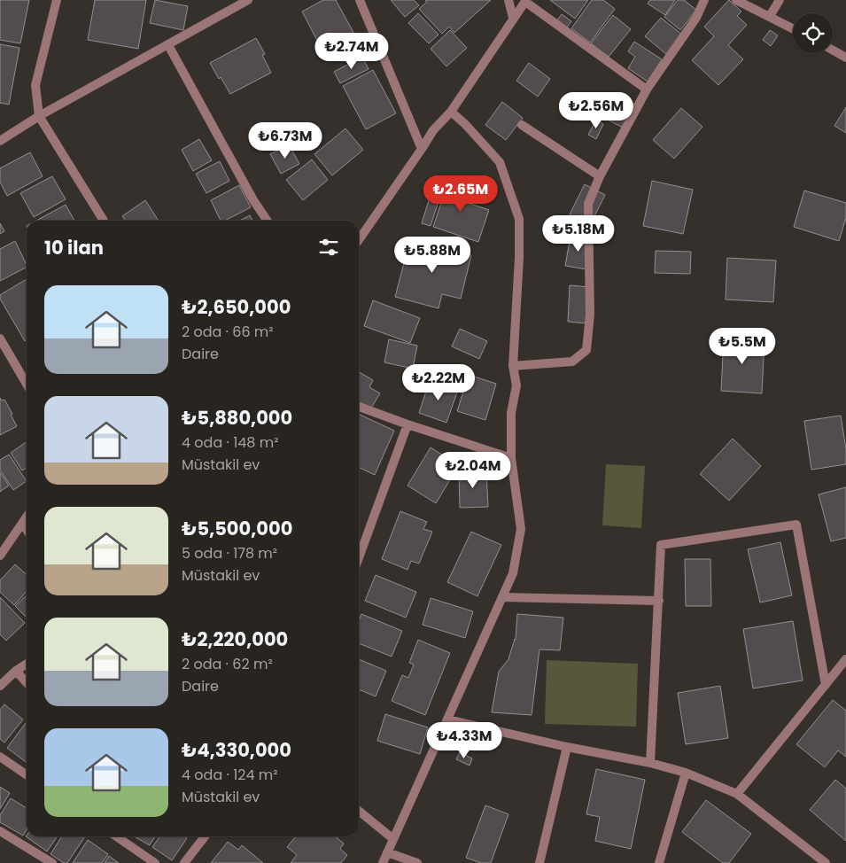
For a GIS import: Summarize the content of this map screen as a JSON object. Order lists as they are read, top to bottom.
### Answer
{
  "page": {
    "price": [
      "₺2.74M",
      "₺2.56M",
      "₺6.73M",
      "₺2.65M",
      "₺5.18M",
      "₺5.88M",
      "₺5.5M",
      "₺2.22M",
      "₺2.04M",
      "₺4.33M"
    ],
    "heading": "10 ilan",
    "list": [
      {
        "name": "₺2,650,000",
        "note": "2 oda · 66 m² · Daire"
      },
      {
        "name": "₺5,880,000",
        "note": "4 oda · 148 m² · Müstakil ev"
      },
      {
        "name": "₺5,500,000",
        "note": "5 oda · 178 m² · Müstakil ev"
      },
      {
        "name": "₺2,220,000",
        "note": "2 oda · 62 m² · Daire"
      },
      {
        "name": "₺4,330,000",
        "note": "4 oda · 124 m² · Müstakil ev"
      }
    ]
  }
}
